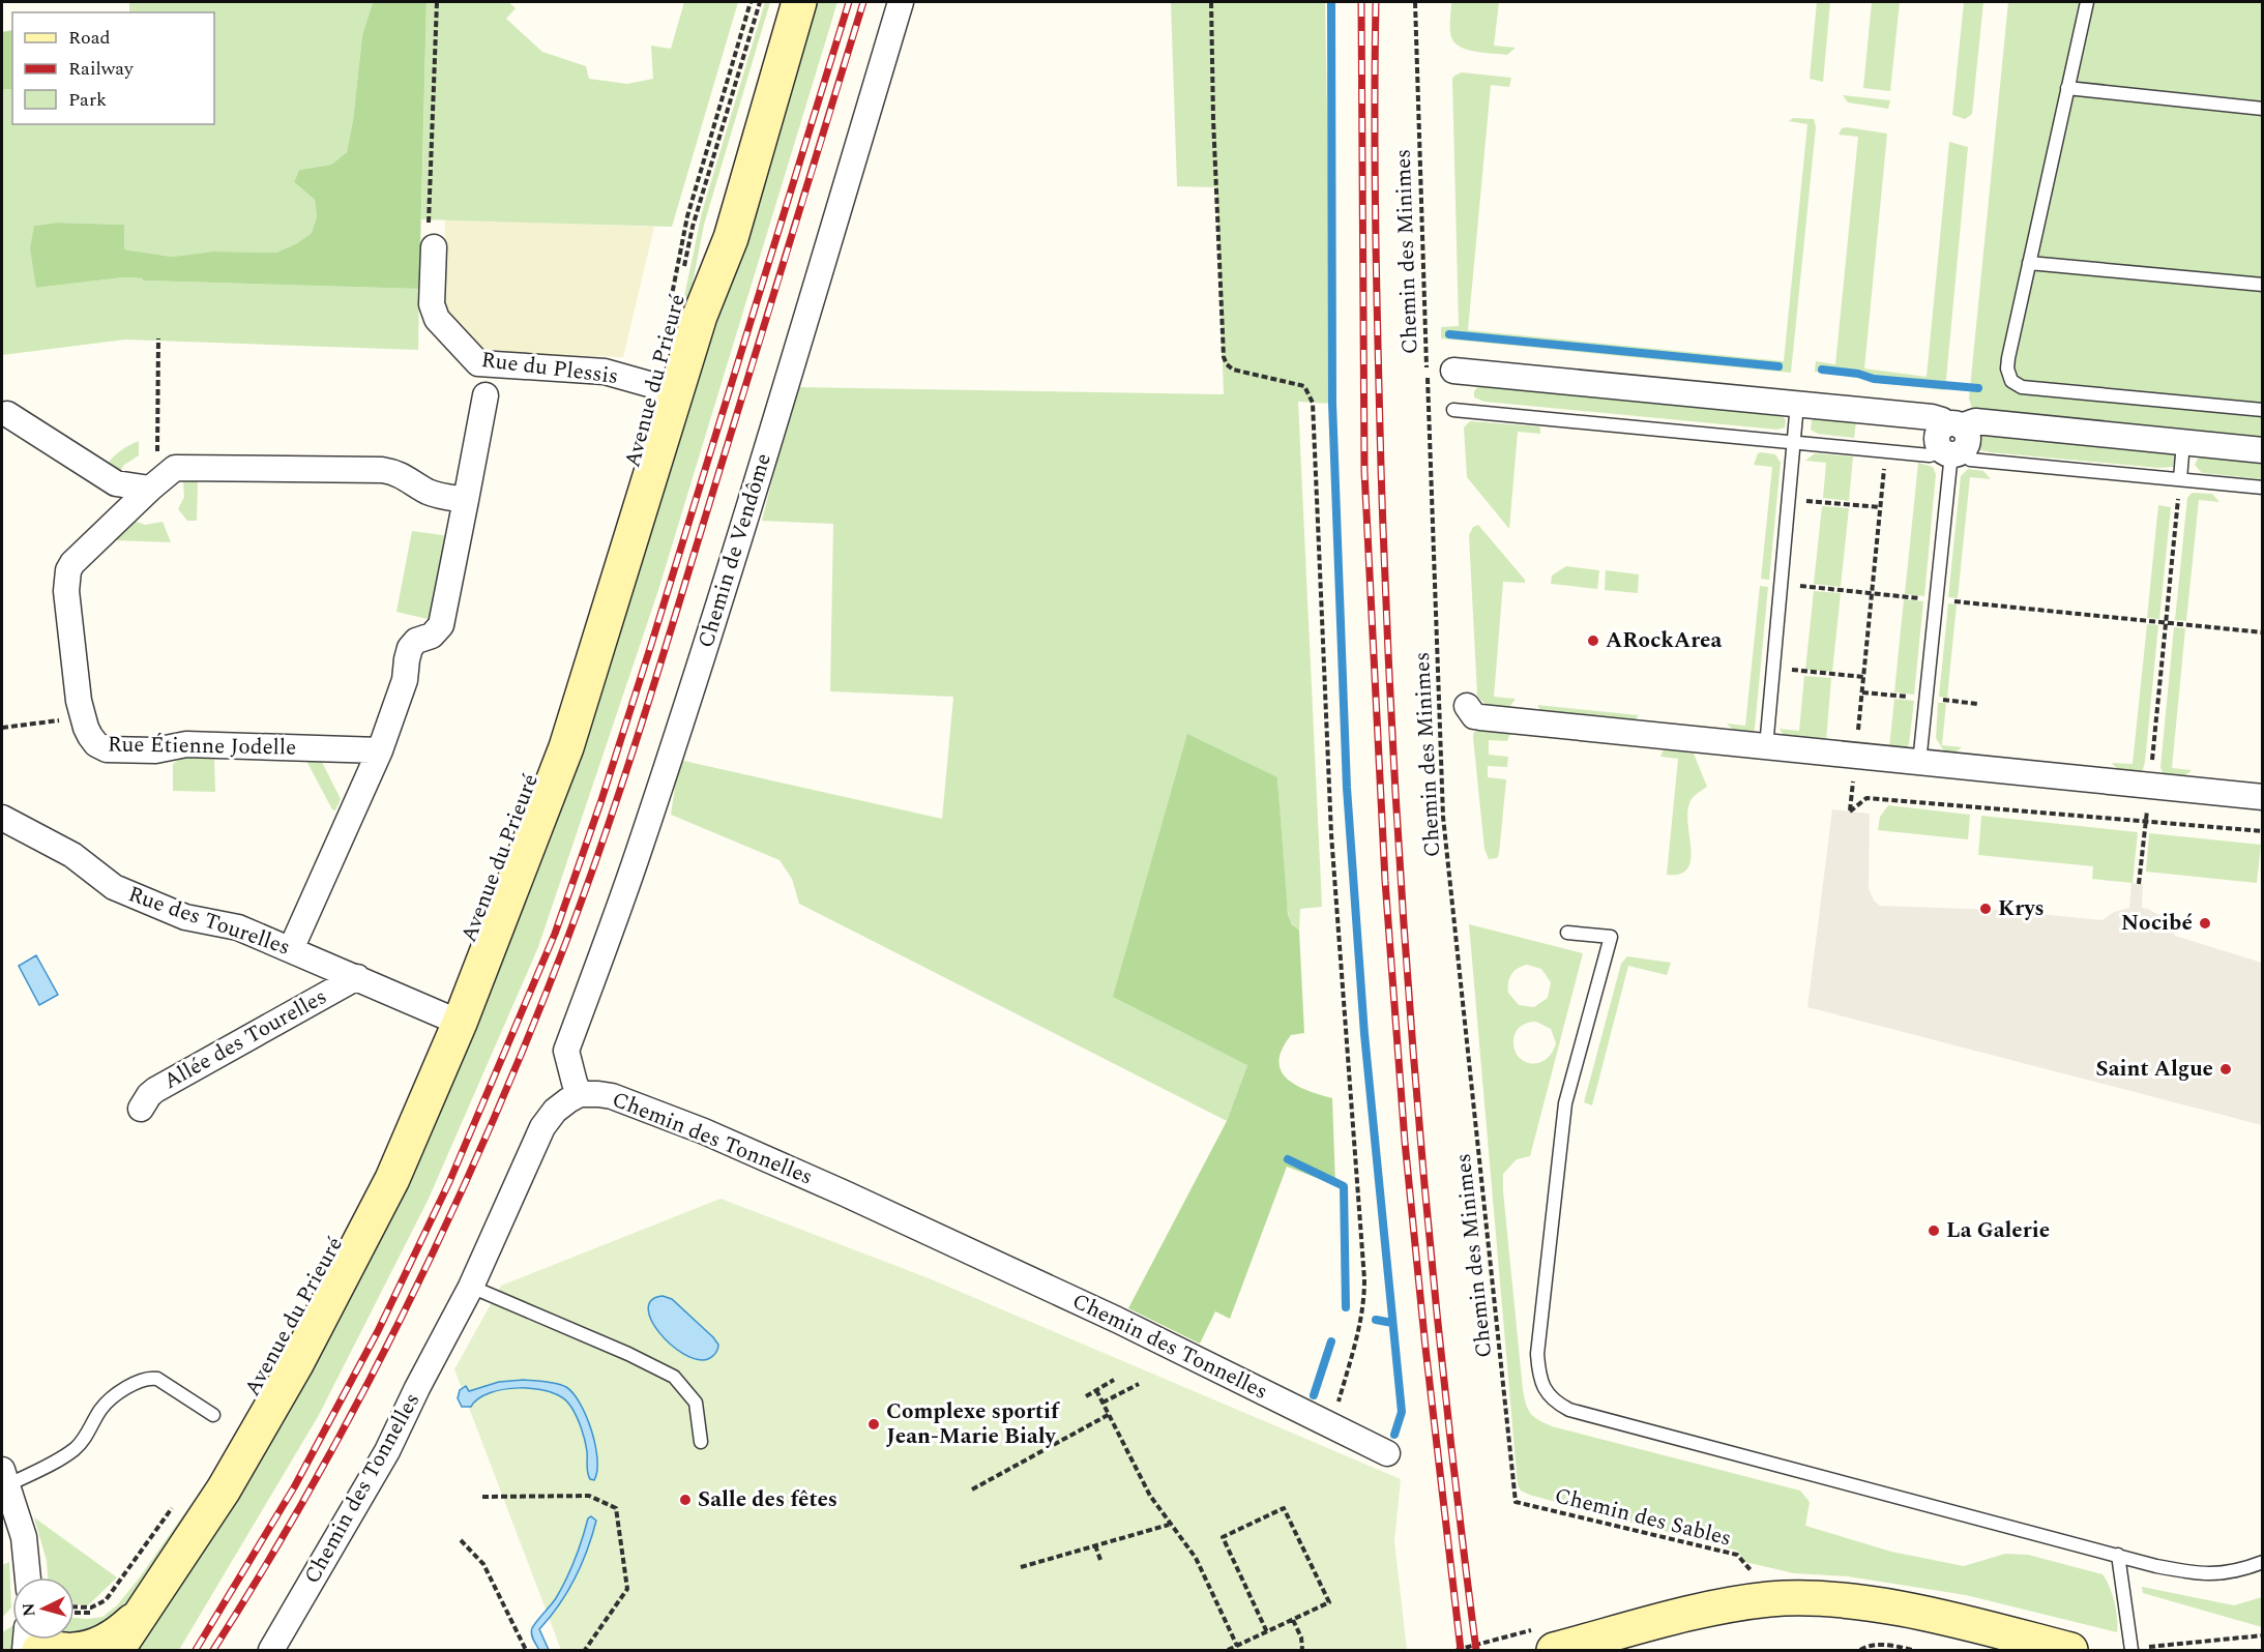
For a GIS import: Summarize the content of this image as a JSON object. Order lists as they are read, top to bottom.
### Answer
{
  "streets": {
    "street": [
      "Rue du Plessis",
      "Avenue du Prieuré",
      "Chemin de Vendôme",
      "Rue Étienne Jodelle",
      "Rue des Tourelles",
      "Allée des Tourelles",
      "Chemin des Tonnelles"
    ],
    "path": ["Chemin des Minimes", "Chemin des Sables"]
  },
  "crossings": [
    ["Chemin des Minimes", "Chemin des Sables"],
    ["Rue du Plessis", "Avenue du Prieuré"],
    ["Avenue du Prieuré", "Rue des Tourelles"],
    ["Chemin de Vendôme", "Chemin des Tonnelles"],
    ["Rue des Tourelles", "Allée des Tourelles"]
  ],
  "places": [
    "ARockArea",
    "Krys",
    "Nocibé",
    "Saint Algue",
    "La Galerie",
    "Complexe sportif Jean-Marie Bialy",
    "Salle des fêtes"
  ],
  "legend": ["Road", "Railway", "Park"],
  "north": "left"
}
